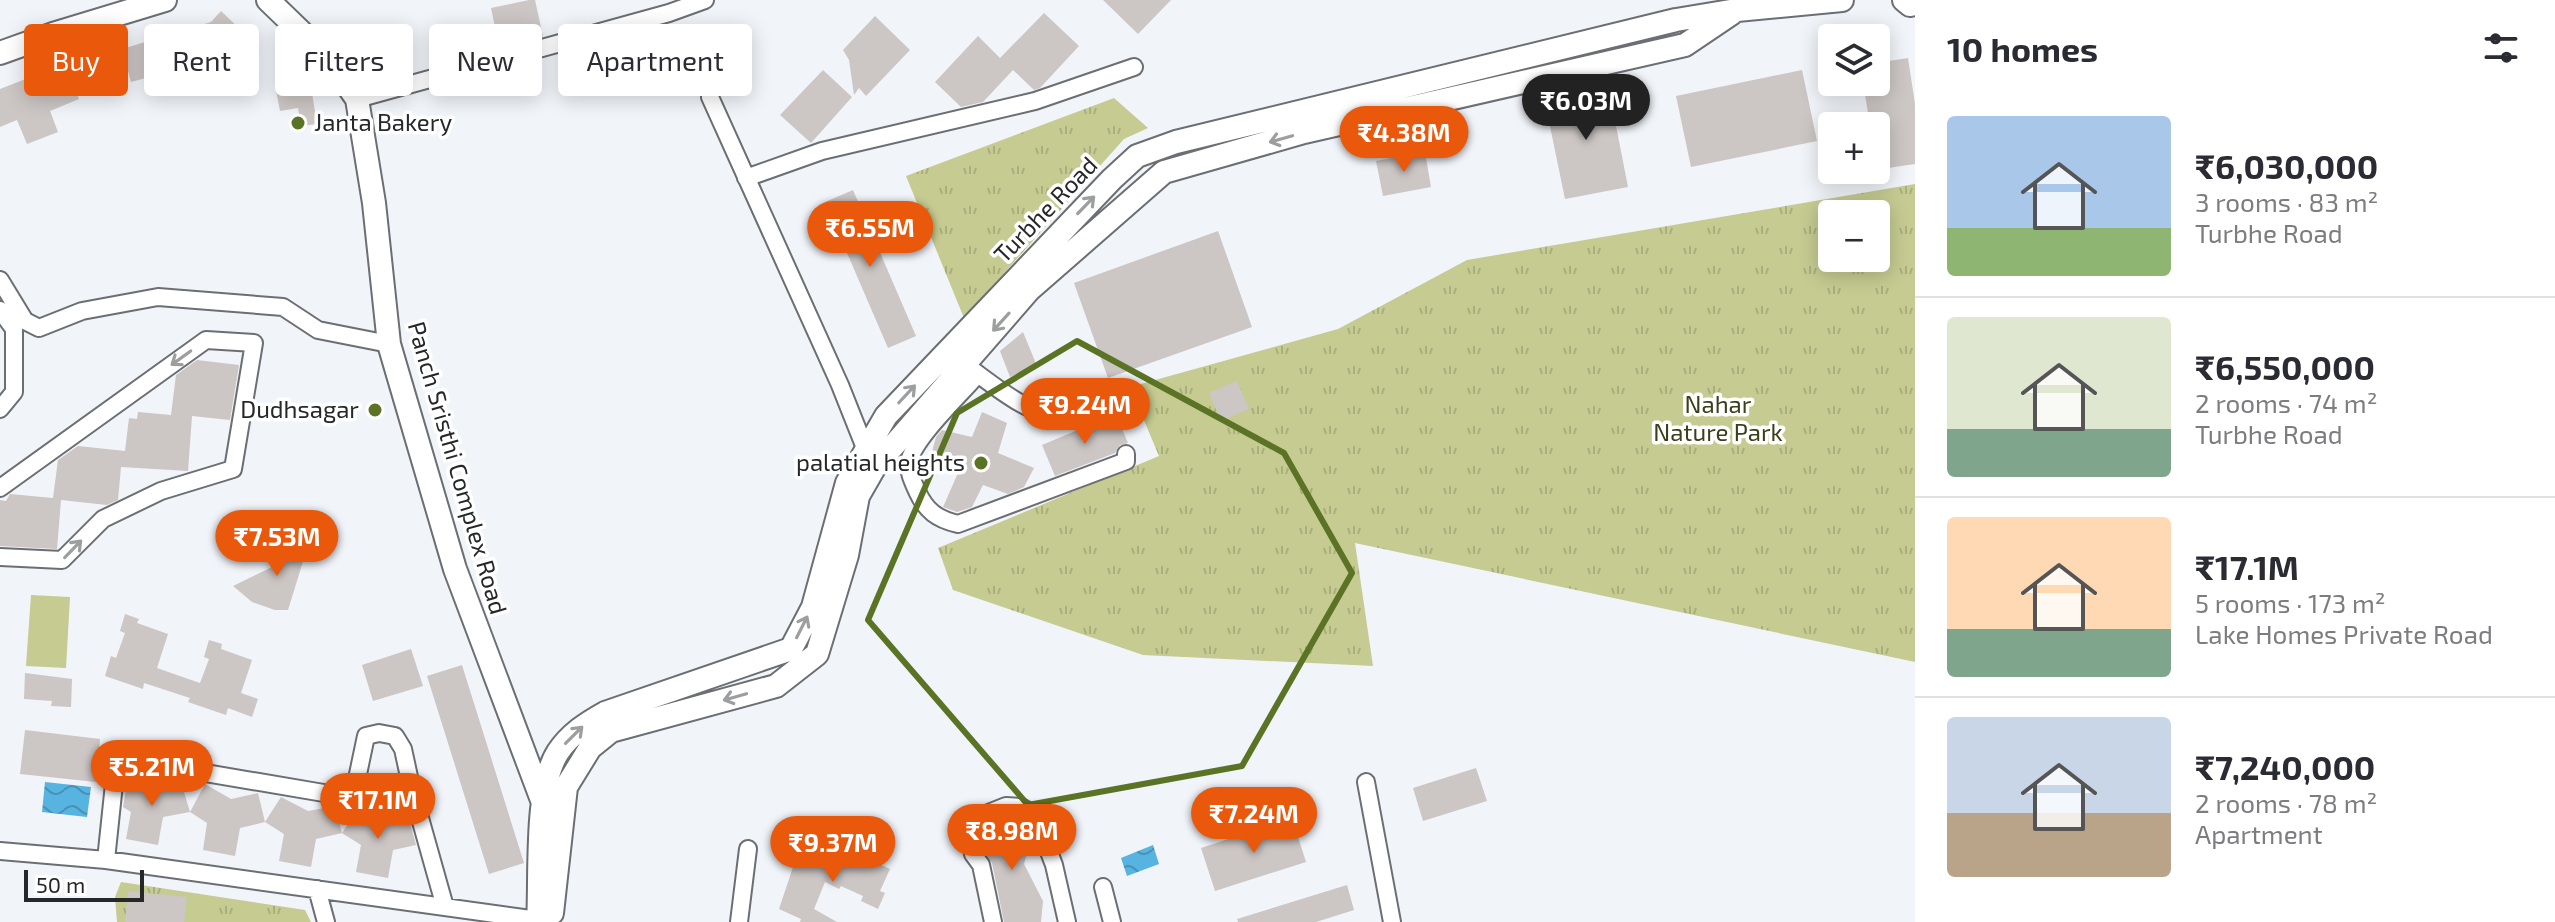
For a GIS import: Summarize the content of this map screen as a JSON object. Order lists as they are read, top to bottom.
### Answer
{
  "streets": {
    "street": ["Turbhe Road", "Panch Sristhi Complex Road"]
  },
  "crossings": [
    ["Turbhe Road", "Panch Sristhi Complex Road"]
  ],
  "parks": ["Nahar Nature Park"],
  "places": ["Janta Bakery", "Dudhsagar", "palatial heights"],
  "scale_bar": "50 m",
  "page": {
    "heading": "10 homes",
    "map_buttons": ["+", "−"],
    "chip": [
      "Buy",
      "Rent",
      "Filters",
      "New",
      "Apartment"
    ],
    "price": [
      "₹6.03M",
      "₹4.38M",
      "₹6.55M",
      "₹9.24M",
      "₹7.53M",
      "₹5.21M",
      "₹17.1M",
      "₹7.24M",
      "₹8.98M",
      "₹9.37M"
    ],
    "list": [
      {
        "name": "₹6,030,000",
        "note": "3 rooms · 83 m² · Turbhe Road"
      },
      {
        "name": "₹6,550,000",
        "note": "2 rooms · 74 m² · Turbhe Road"
      },
      {
        "name": "₹17.1M",
        "note": "5 rooms · 173 m² · Lake Homes Private Road"
      },
      {
        "name": "₹7,240,000",
        "note": "2 rooms · 78 m² · Apartment"
      }
    ],
    "scale": "50 m"
  }
}
